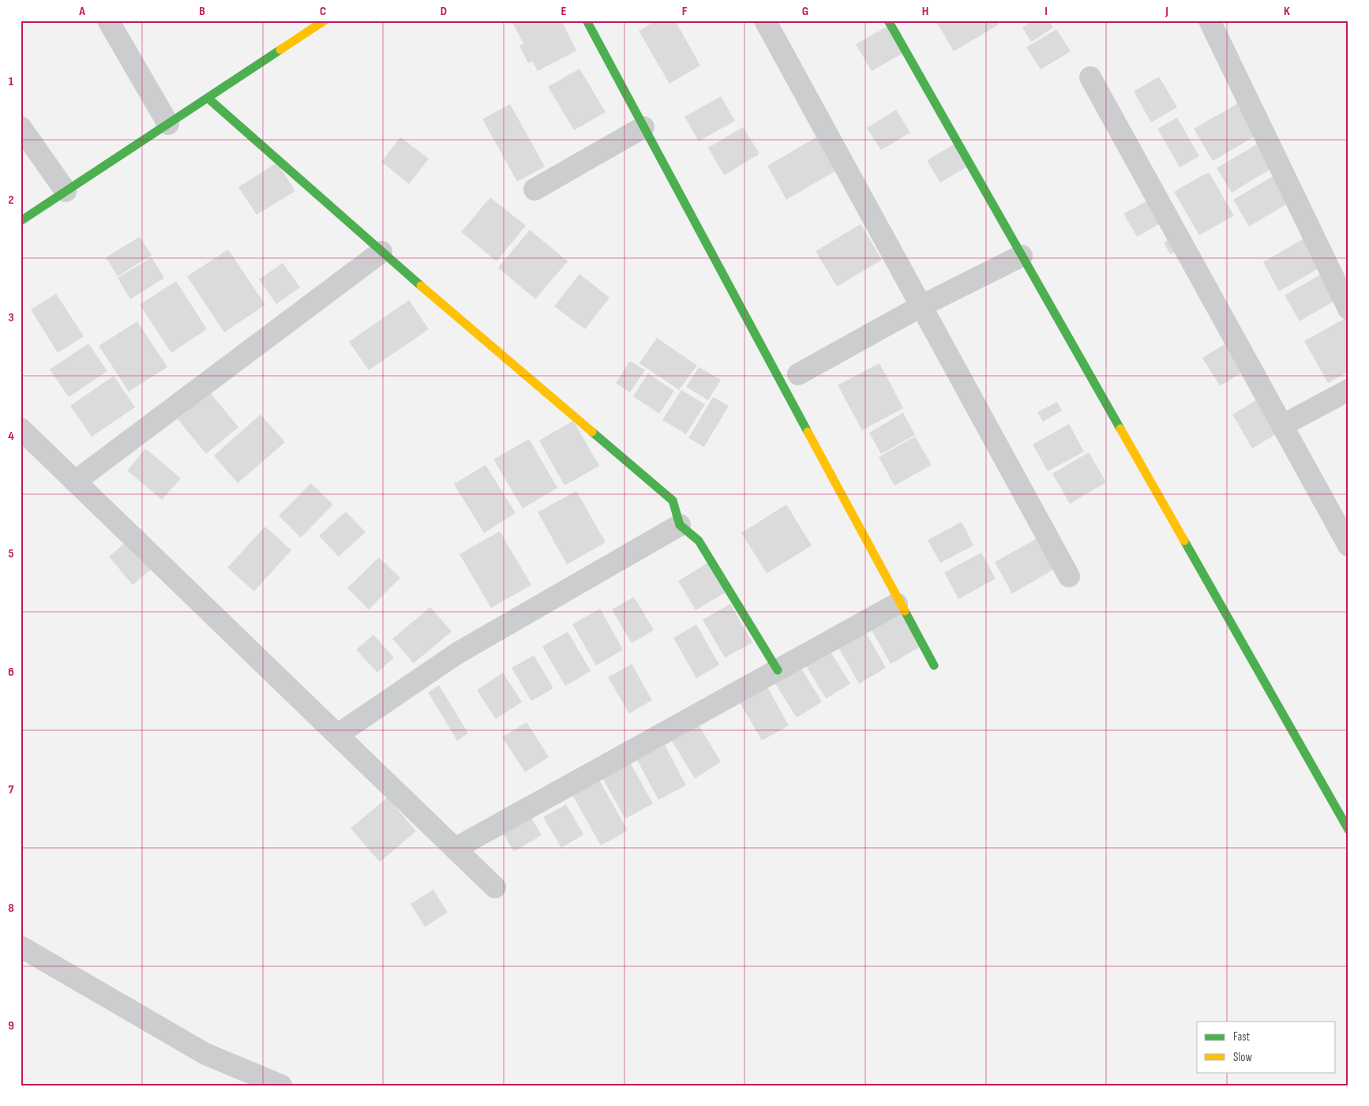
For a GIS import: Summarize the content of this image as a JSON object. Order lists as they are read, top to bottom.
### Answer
{
  "legend": ["Fast", "Slow"],
  "grid": {
    "columns": [
      "A",
      "B",
      "C",
      "D",
      "E",
      "F",
      "G",
      "H",
      "I",
      "J",
      "K"
    ],
    "rows": [
      "1",
      "2",
      "3",
      "4",
      "5",
      "6",
      "7",
      "8",
      "9"
    ]
  }
}
